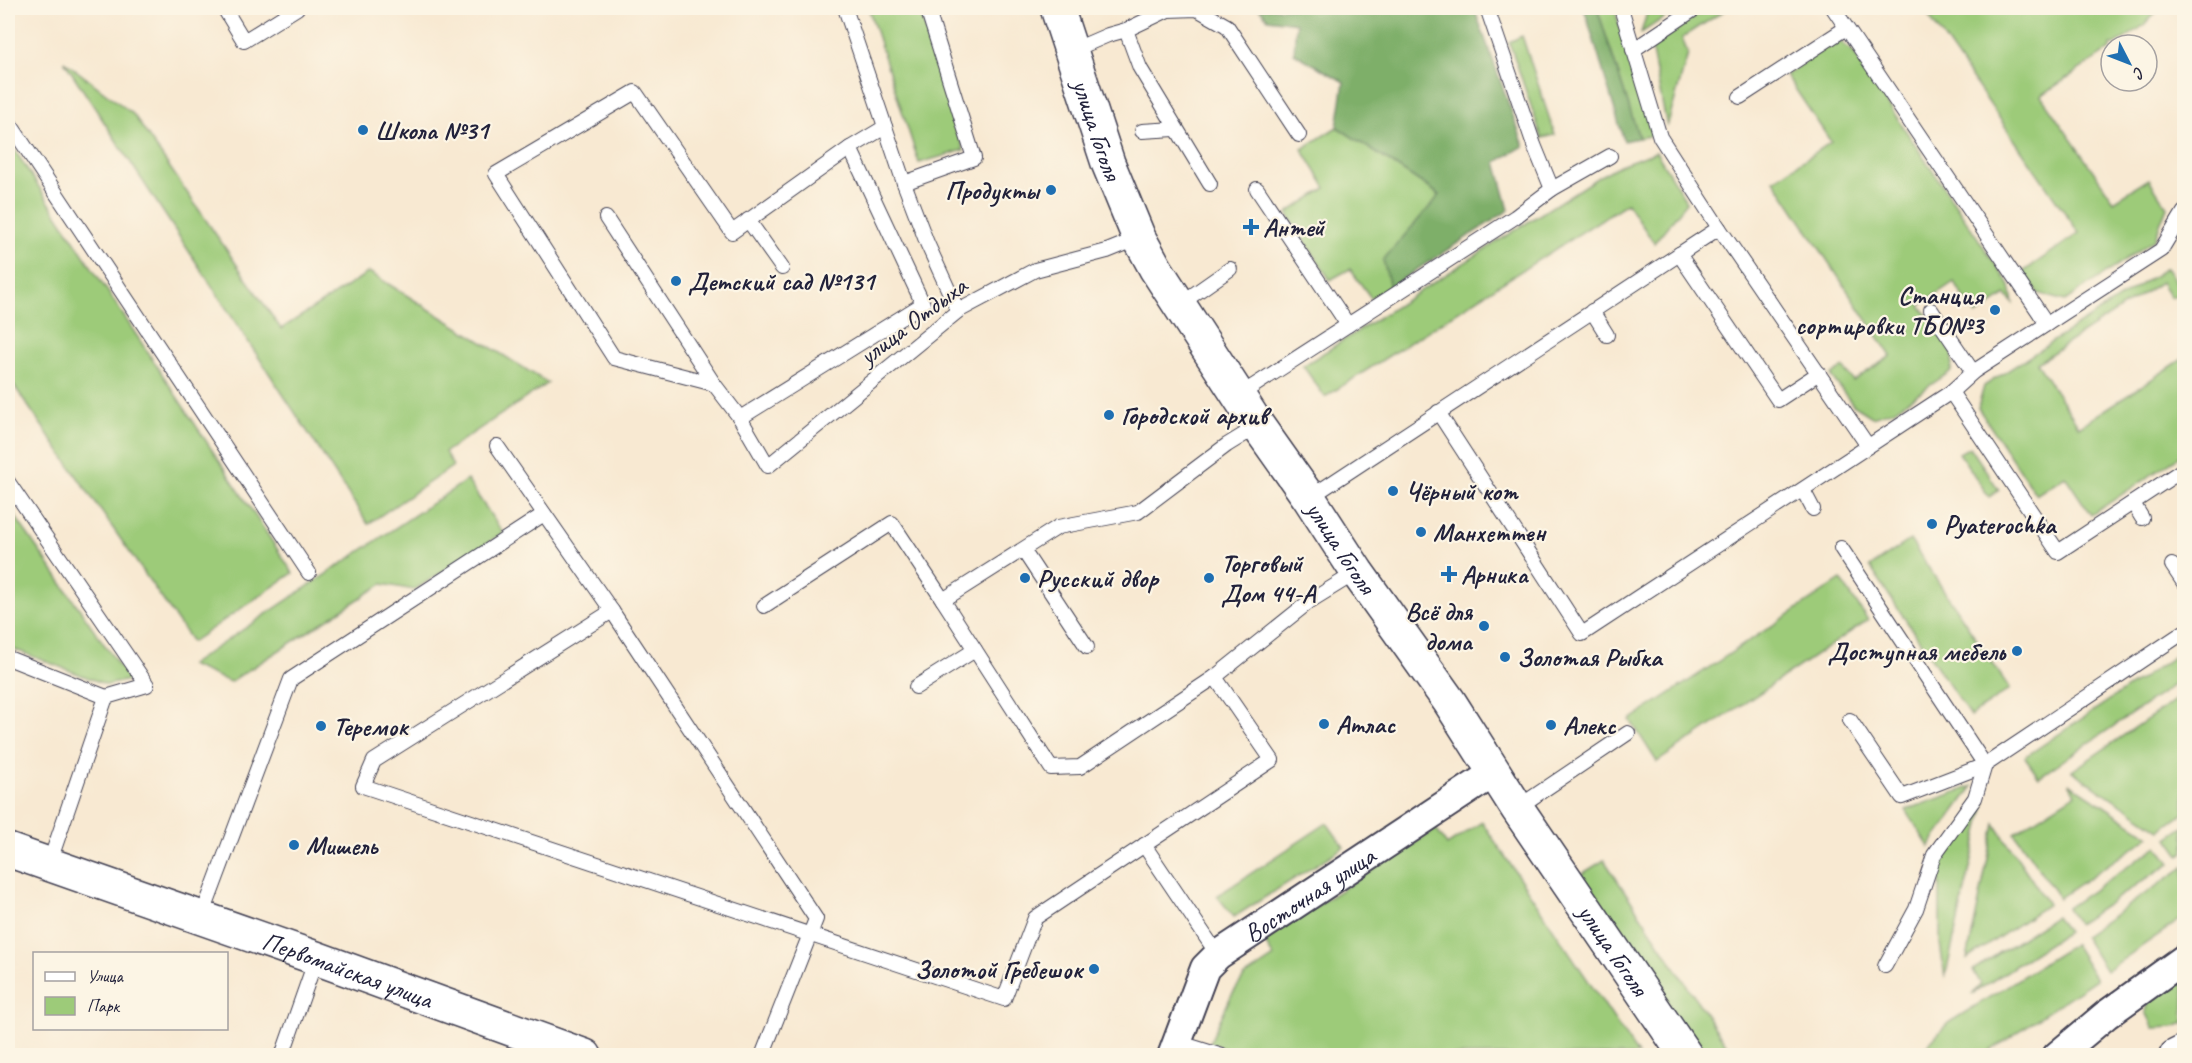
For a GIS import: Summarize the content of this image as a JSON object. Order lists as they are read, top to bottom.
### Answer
{
  "streets": {
    "street": ["улица Гоголя", "Восточная улица", "Первомайская улица"],
    "lane": ["улица Отдыха"]
  },
  "crossings": [
    ["улица Гоголя", "улица Отдыха"],
    ["улица Гоголя", "Восточная улица"]
  ],
  "places": {
    "other": [
      "Школа №31",
      "Продукты",
      "Детский сад №131",
      "Станция сортировки ТБО№3",
      "Городской архив",
      "Чёрный кот",
      "Pyaterochka",
      "Манхеттен",
      "Русский двор",
      "Торговый Дом 44-А",
      "Всё для дома",
      "Доступная мебель",
      "Золотая Рыбка",
      "Атлас",
      "Алекс",
      "Теремок",
      "Мишель",
      "Золотой Гребешок"
    ],
    "health": ["Антей", "Арника"]
  },
  "legend": ["Улица", "Парк"],
  "north": "bottom right"
}
